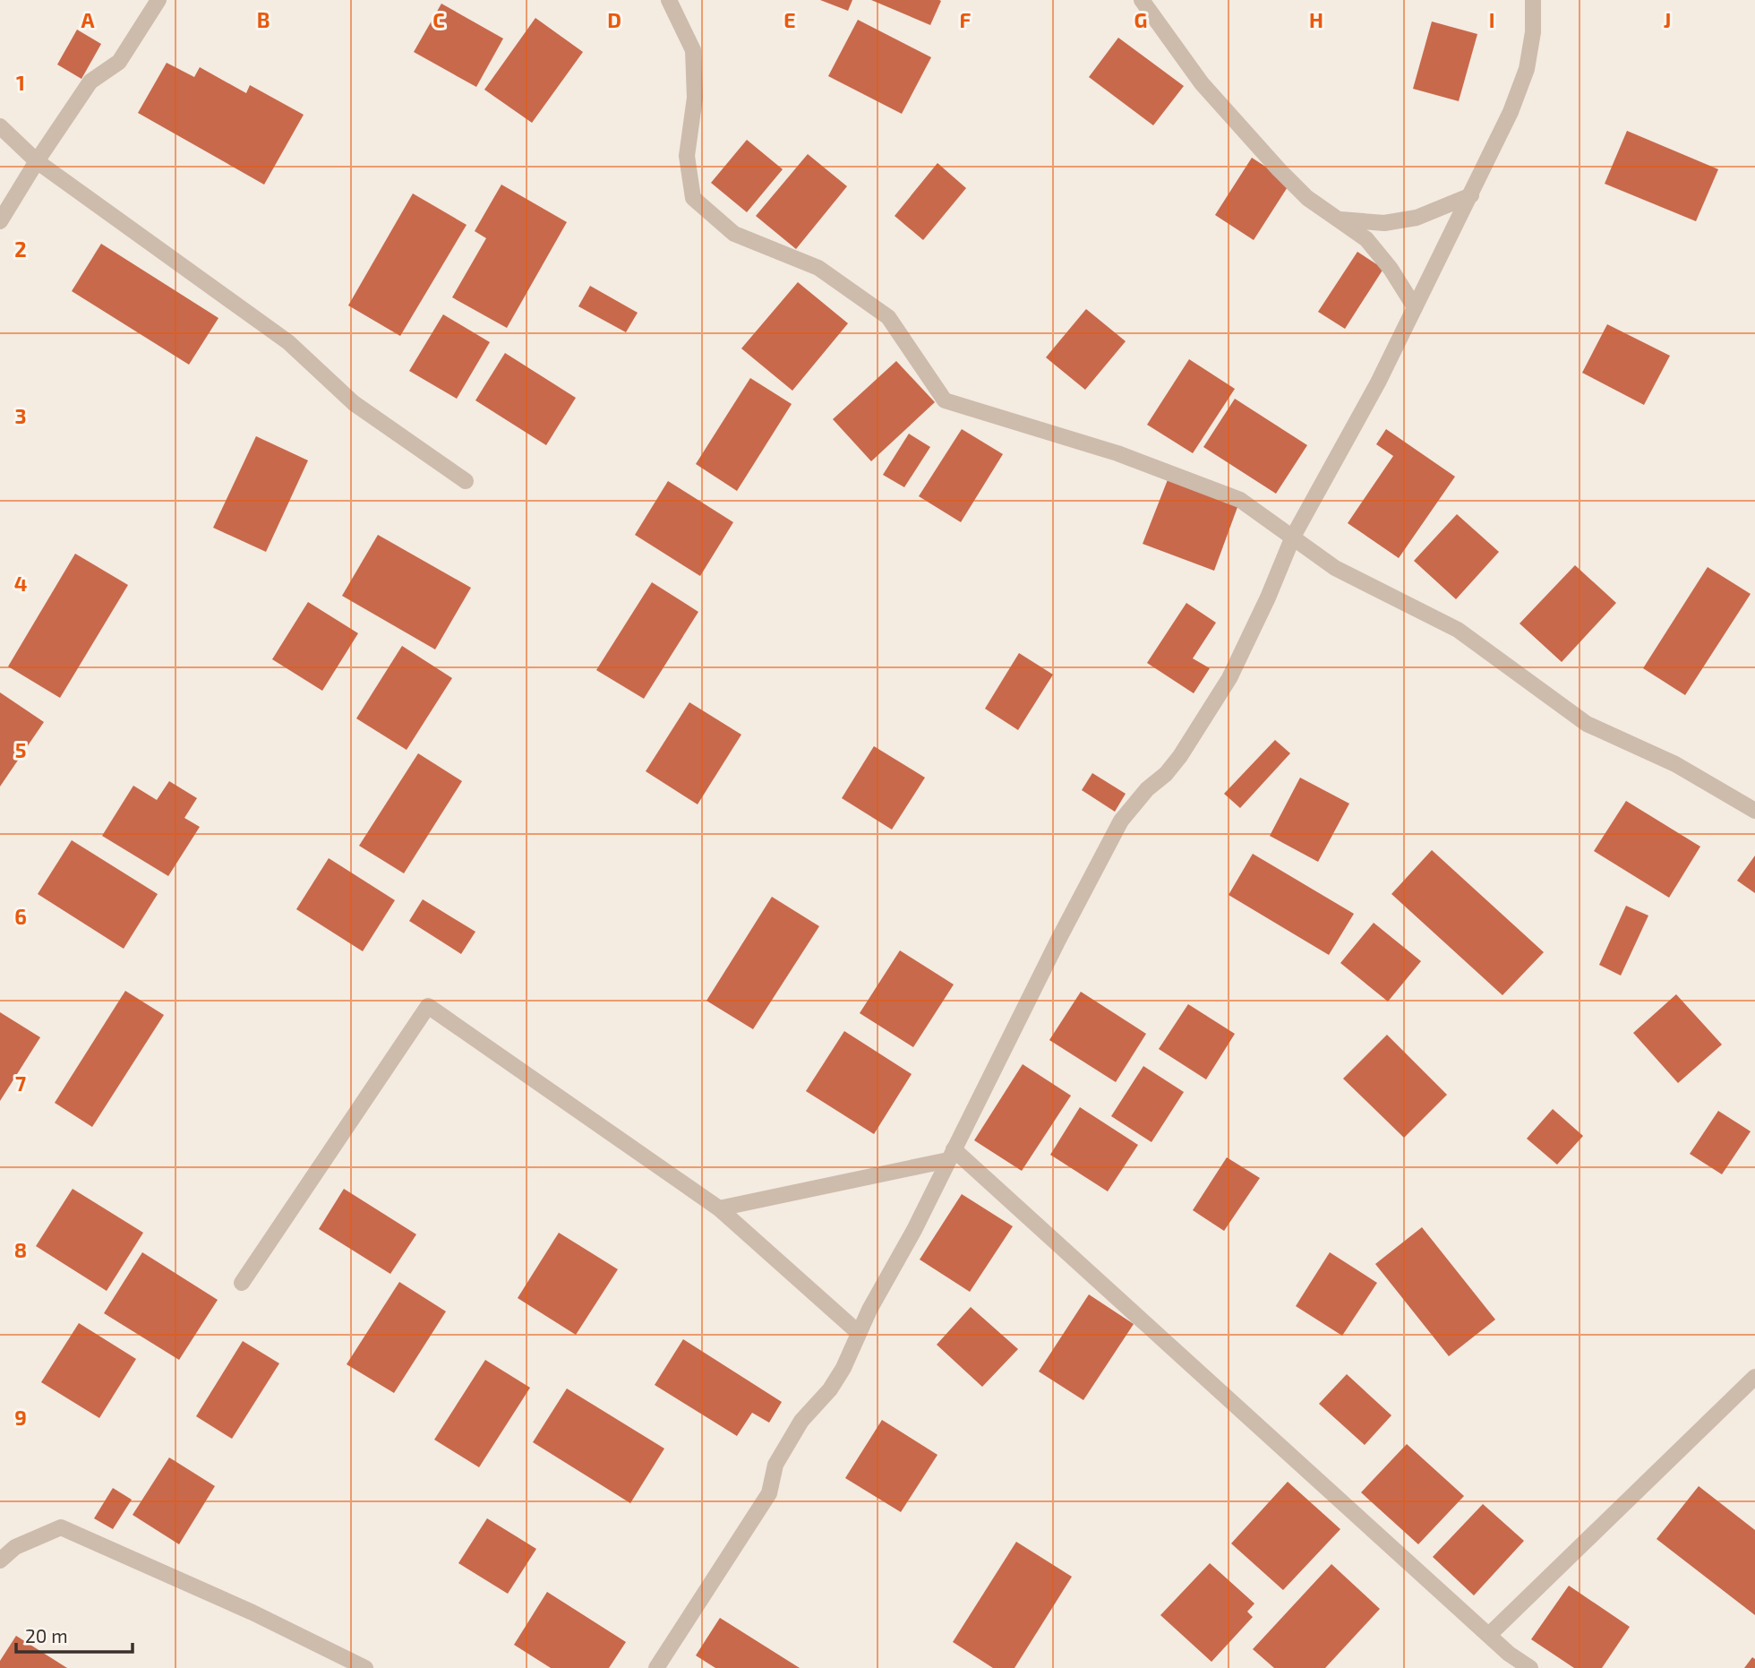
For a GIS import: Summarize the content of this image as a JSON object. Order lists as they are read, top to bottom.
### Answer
{
  "scale_bar": "20 m",
  "grid": {
    "columns": [
      "A",
      "B",
      "C",
      "D",
      "E",
      "F",
      "G",
      "H",
      "I",
      "J"
    ],
    "rows": [
      "1",
      "2",
      "3",
      "4",
      "5",
      "6",
      "7",
      "8",
      "9"
    ]
  }
}
